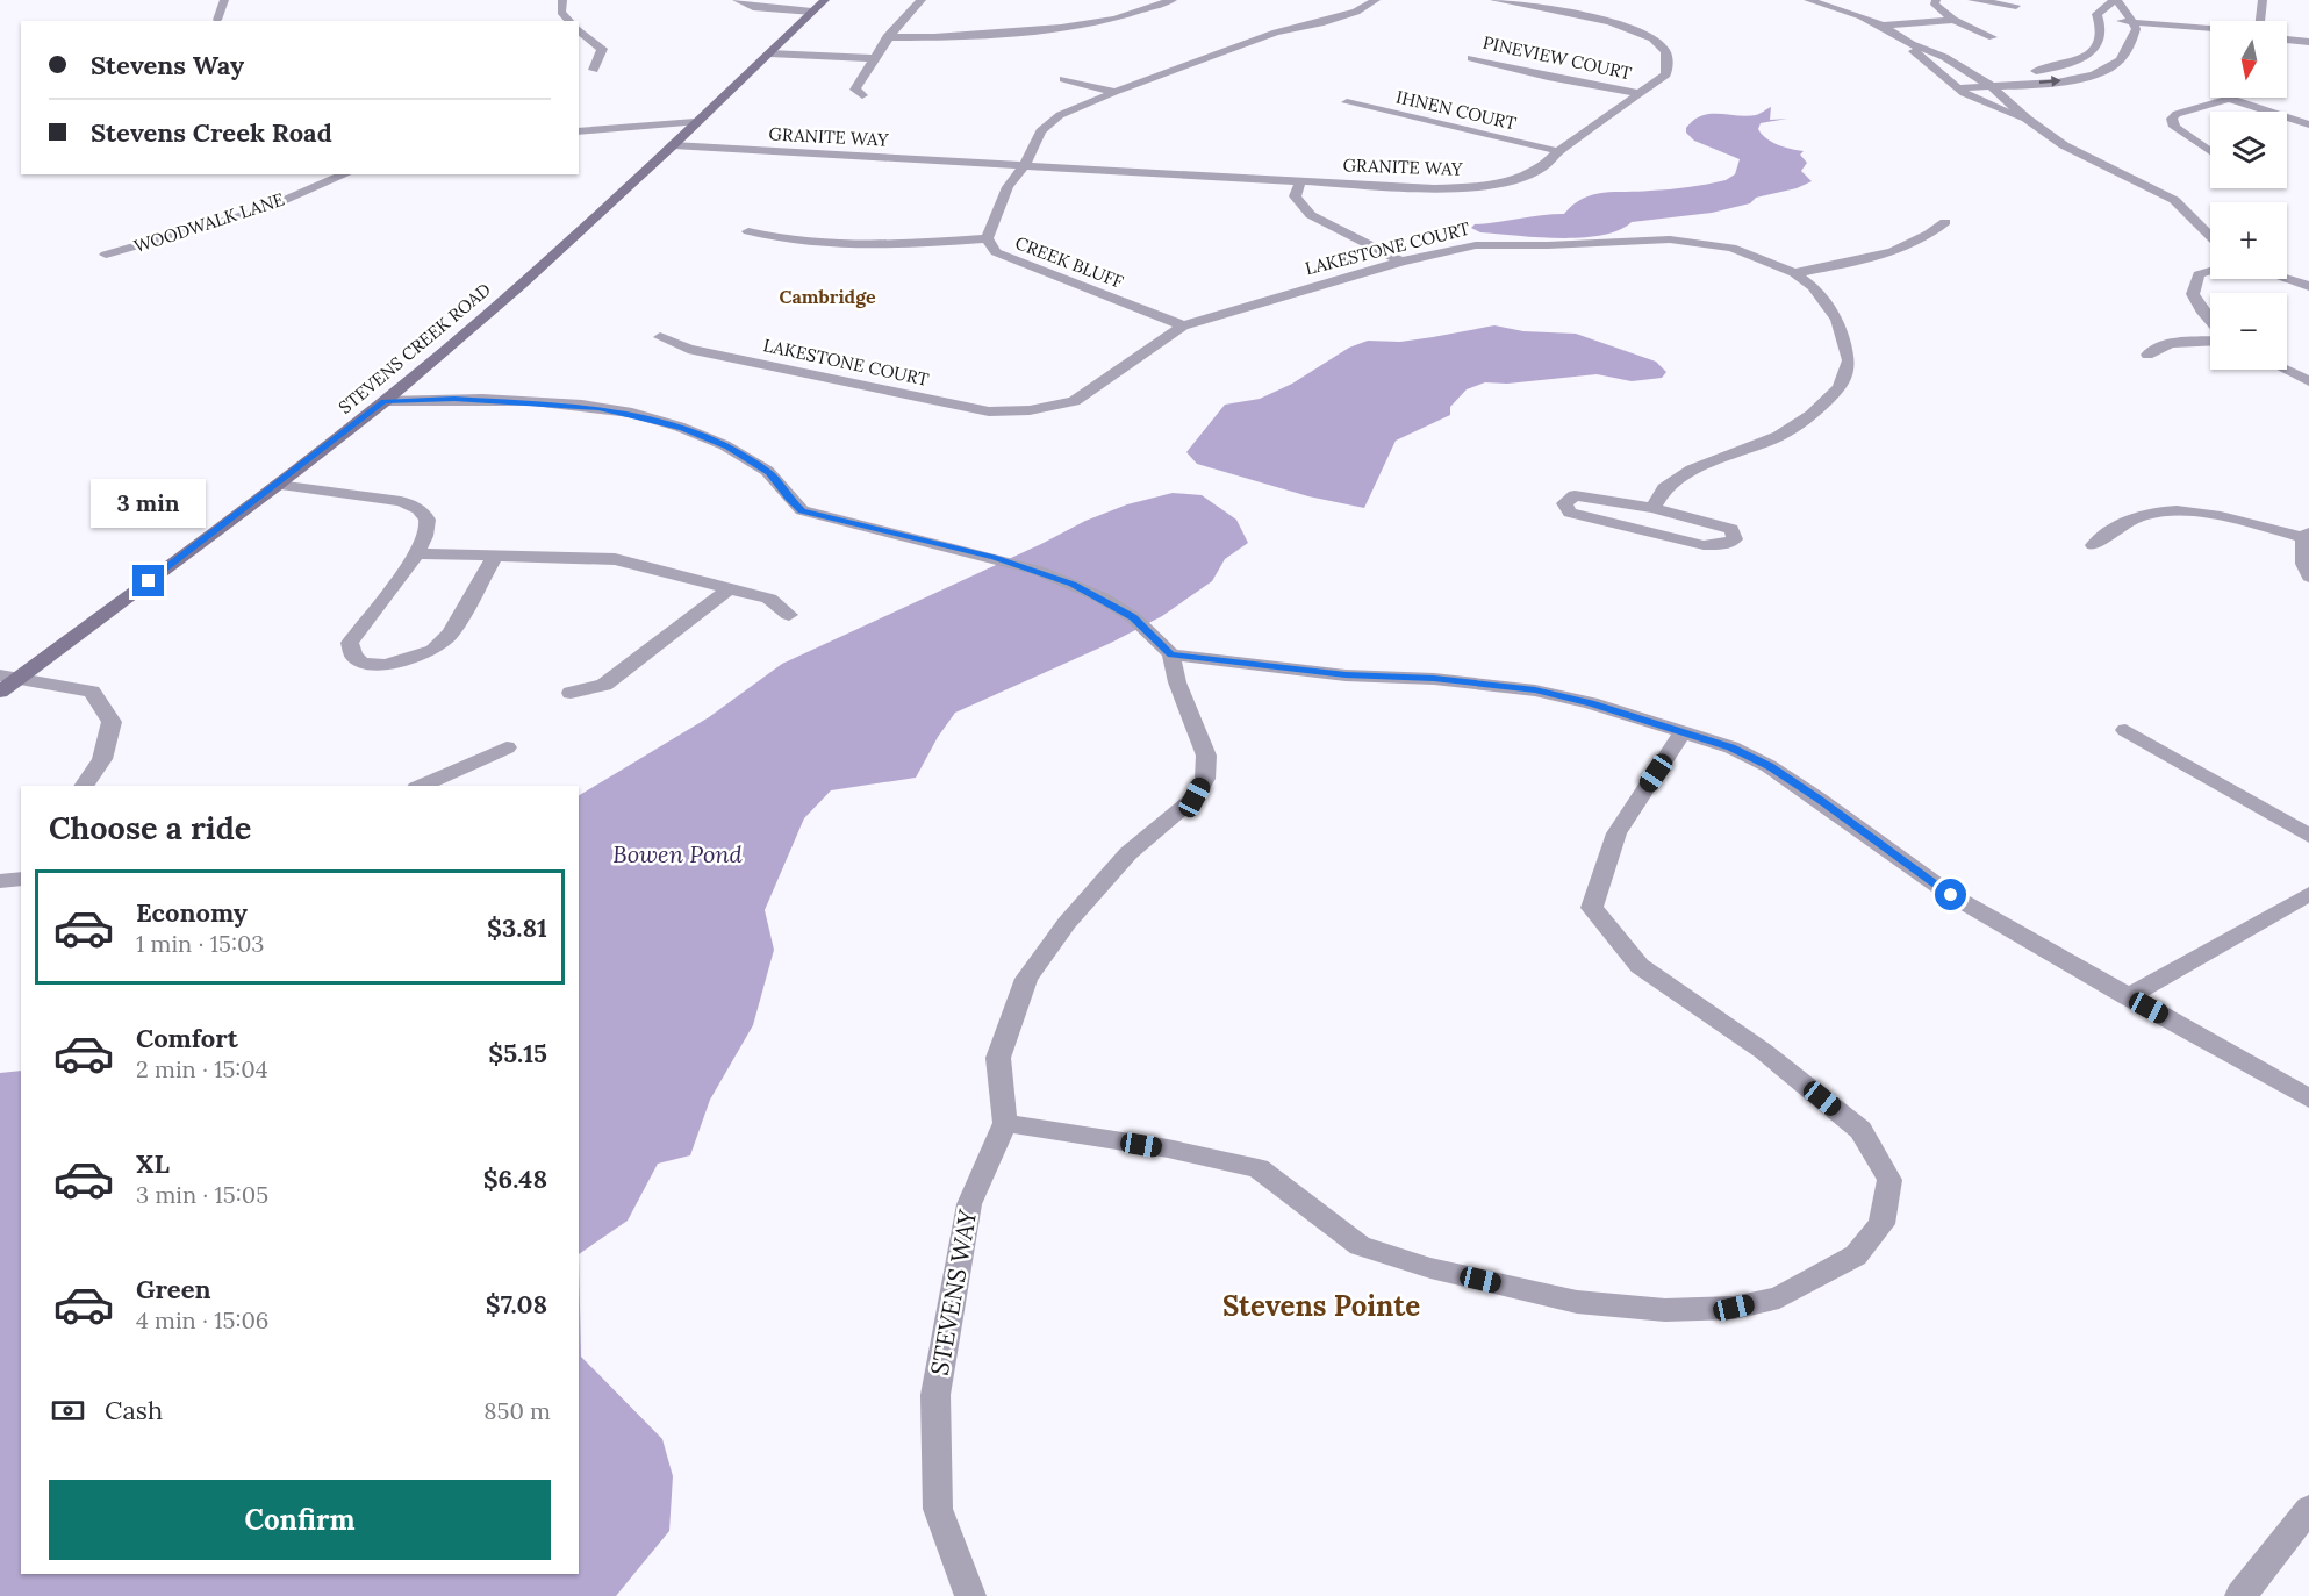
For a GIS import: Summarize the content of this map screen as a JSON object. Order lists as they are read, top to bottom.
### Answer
{
  "streets": {
    "street": [
      "PINEVIEW COURT",
      "IHNEN COURT",
      "GRANITE WAY",
      "WOODWALK LANE",
      "LAKESTONE COURT",
      "CREEK BLUFF",
      "STEVENS CREEK ROAD",
      "STEVENS WAY"
    ]
  },
  "crossings": [
    ["PINEVIEW COURT", "GRANITE WAY"],
    ["IHNEN COURT", "GRANITE WAY"],
    ["GRANITE WAY", "CREEK BLUFF"],
    ["GRANITE WAY", "STEVENS CREEK ROAD"],
    ["LAKESTONE COURT", "CREEK BLUFF"]
  ],
  "districts": ["Cambridge", "Stevens Pointe"],
  "water": ["Bowen Pond"],
  "north": "bottom",
  "page": {
    "map_buttons": ["+", "−"],
    "banner": ["Stevens Way", "Stevens Creek Road"],
    "bubble": "3 min",
    "heading": "Choose a ride",
    "list": [
      {
        "name": "Economy",
        "note": "1 min · 15:03",
        "value": "$3.81"
      },
      {
        "name": "Comfort",
        "note": "2 min · 15:04",
        "value": "$5.15"
      },
      {
        "name": "XL",
        "note": "3 min · 15:05",
        "value": "$6.48"
      },
      {
        "name": "Green",
        "note": "4 min · 15:06",
        "value": "$7.08"
      }
    ],
    "pay": ["Cash", "850 m"],
    "buttons": "Confirm"
  }
}
